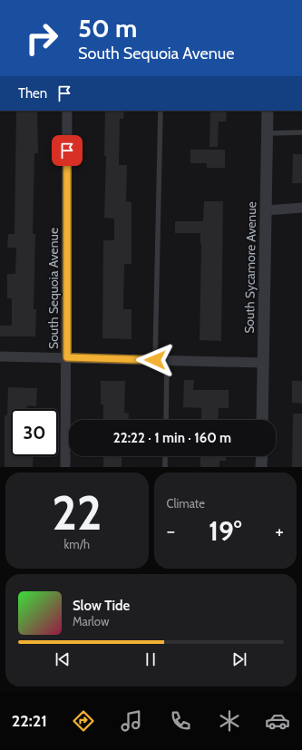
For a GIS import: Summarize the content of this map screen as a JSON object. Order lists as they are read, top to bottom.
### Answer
{
  "streets": {
    "street": ["South Sycamore Avenue", "South Sequoia Avenue"]
  },
  "page": {
    "turn": ["50 m", "South Sequoia Avenue"],
    "then": "Then",
    "limit": "30",
    "trip": "22:22 · 1 min · 160 m",
    "tile": [
      ["22", "km/h"],
      "Climate"
    ],
    "heat": ["−", "19°", "+"],
    "song": ["Slow Tide", "Marlow"],
    "tabs": "22:21"
  }
}
